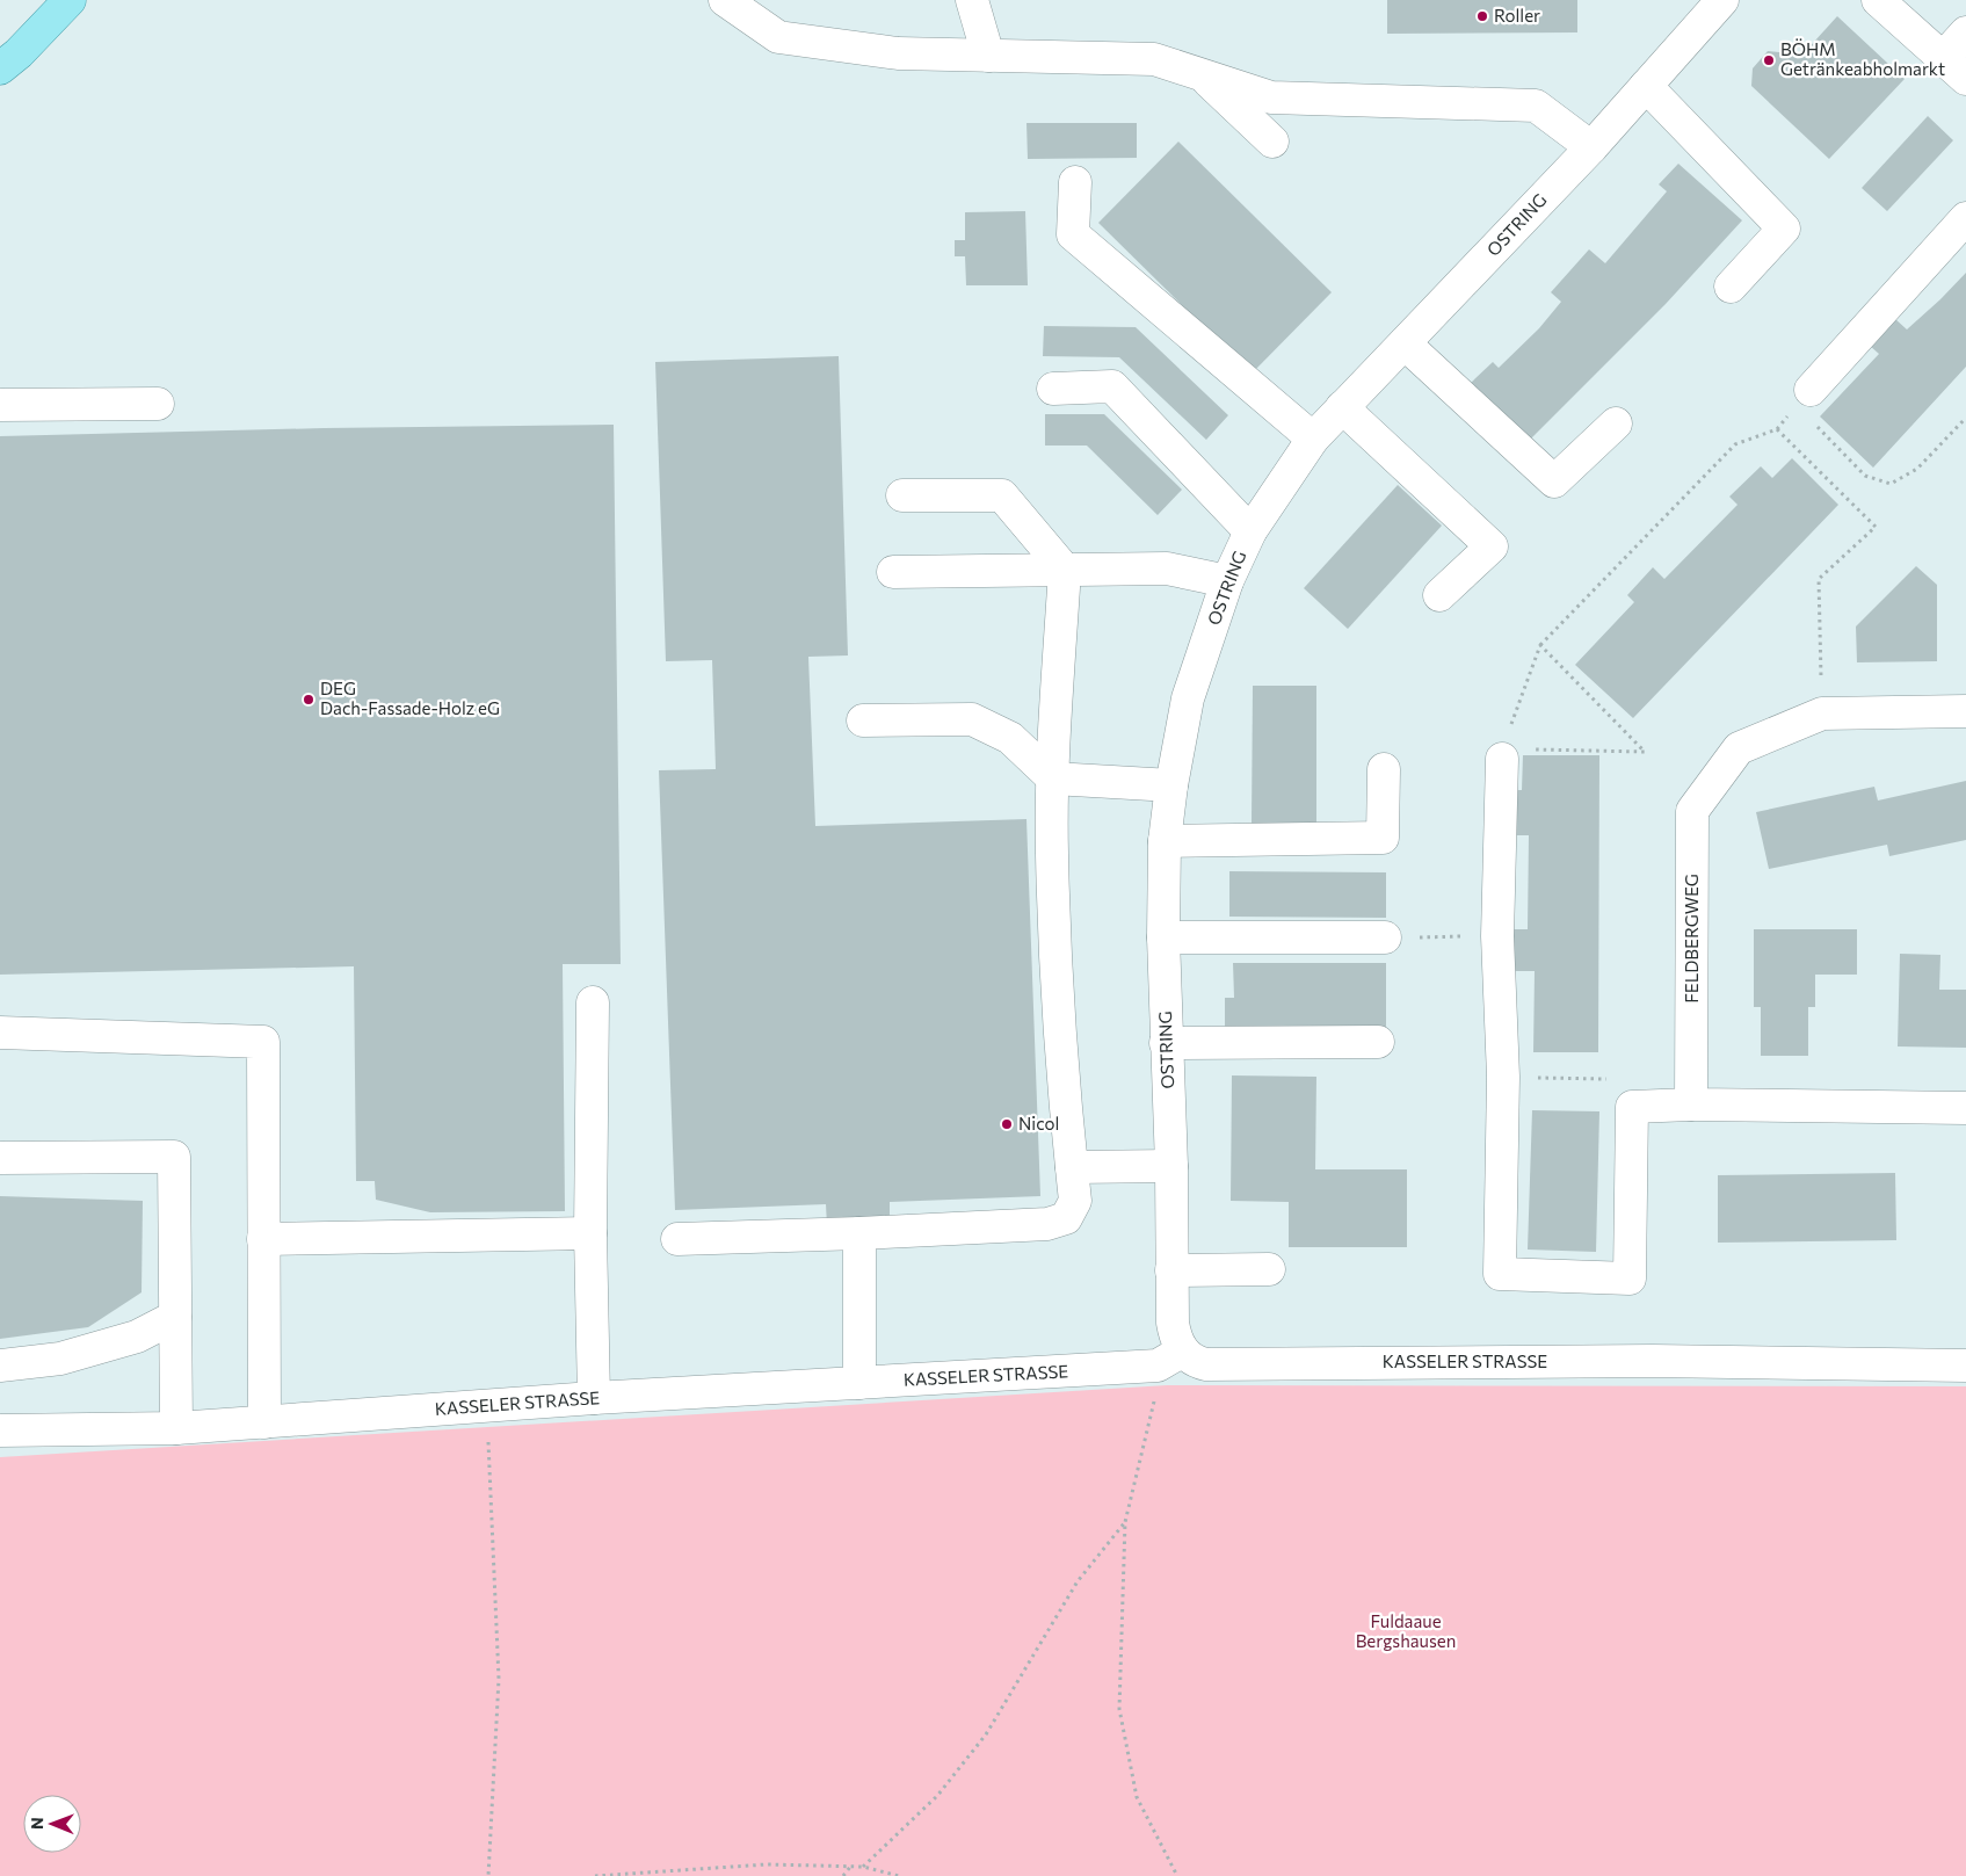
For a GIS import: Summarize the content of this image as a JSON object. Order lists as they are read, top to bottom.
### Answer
{
  "streets": {
    "street": ["OSTRING", "FELDBERGWEG", "KASSELER STRASSE"]
  },
  "crossings": [
    ["OSTRING", "KASSELER STRASSE"]
  ],
  "parks": ["Fuldaaue Bergshausen"],
  "places": [
    "Roller",
    "BÖHM Getränkeabholmarkt",
    "DEG Dach-Fassade-Holz eG",
    "Nicol"
  ],
  "north": "left"
}
